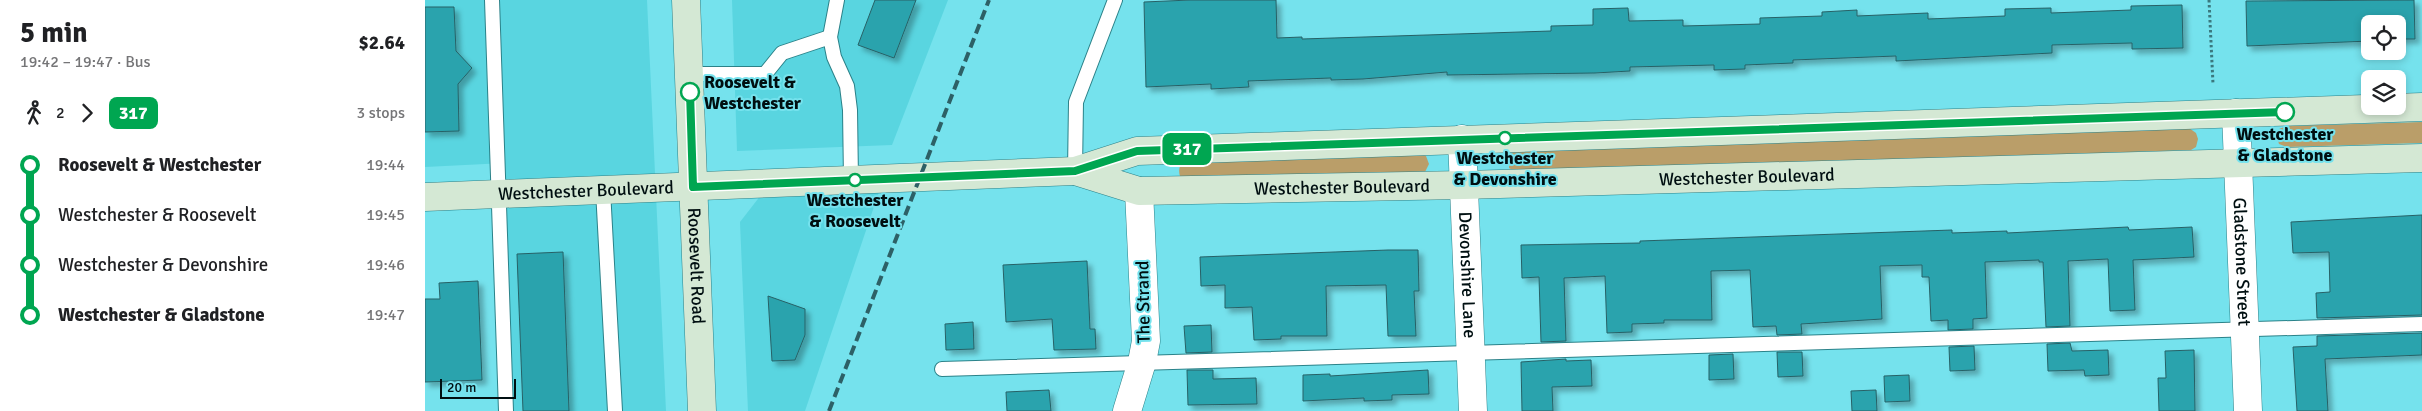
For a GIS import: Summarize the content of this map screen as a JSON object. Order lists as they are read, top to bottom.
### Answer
{
  "streets": {
    "street": [
      "Westchester Boulevard",
      "Gladstone Street",
      "Roosevelt Road",
      "Devonshire Lane",
      "The Strand"
    ]
  },
  "crossings": [
    ["Westchester Boulevard", "Gladstone Street"],
    ["Westchester Boulevard", "Roosevelt Road"],
    ["Westchester Boulevard", "Devonshire Lane"],
    ["Westchester Boulevard", "The Strand"]
  ],
  "places": [
    "Roosevelt & Westchester",
    "Westchester & Gladstone",
    "Westchester & Devonshire",
    "Westchester & Roosevelt"
  ],
  "lines": ["bus line 317"],
  "scale_bar": "20 m",
  "page": {
    "heading": ["5 min", "19:42 – 19:47 · Bus", "$2.64"],
    "on_map": "317",
    "legs": ["2", "317", "3 stops"],
    "list": [
      {
        "name": "Roosevelt & Westchester",
        "value": "19:44"
      },
      {
        "name": "Westchester & Roosevelt",
        "value": "19:45"
      },
      {
        "name": "Westchester & Devonshire",
        "value": "19:46"
      },
      {
        "name": "Westchester & Gladstone",
        "value": "19:47"
      }
    ],
    "scale": "20 m"
  }
}
